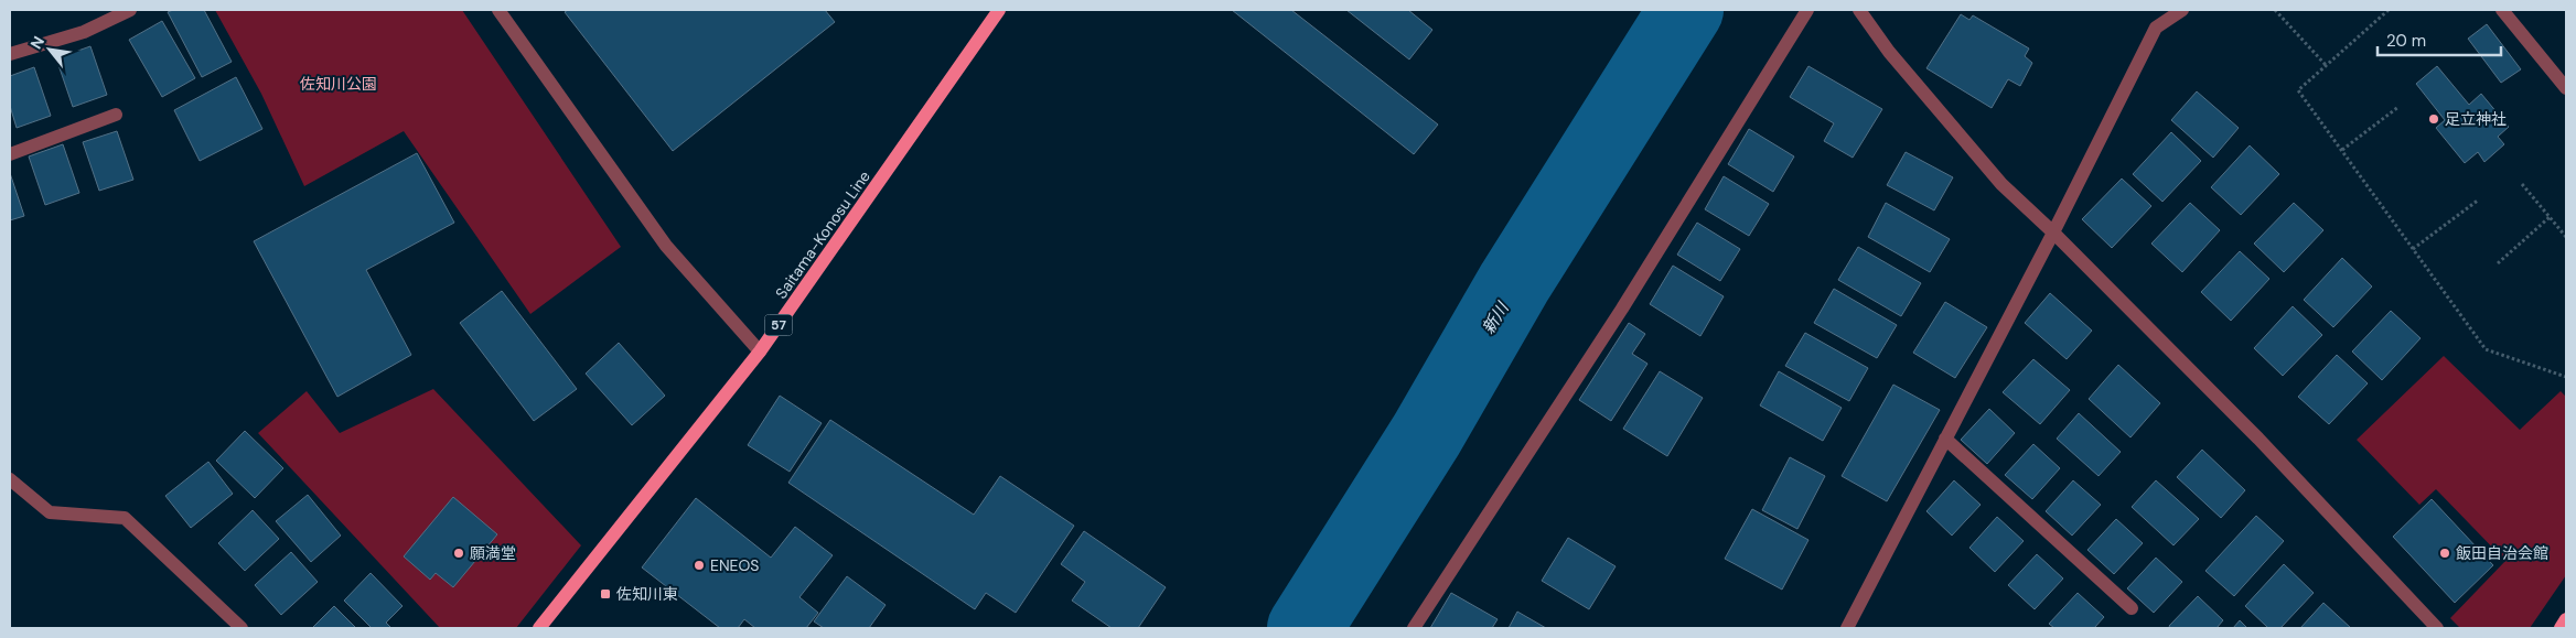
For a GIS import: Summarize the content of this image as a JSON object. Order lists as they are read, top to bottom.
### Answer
{
  "streets": {
    "main road": ["Saitama-Konosu Line", "57"]
  },
  "water": ["新川"],
  "parks": ["佐知川公園"],
  "places": {
    "other": [
      "足立神社",
      "願満堂",
      "飯田自治会館",
      "ENEOS"
    ],
    "transit": ["佐知川東"]
  },
  "scale_bar": "20 m",
  "north": "top left"
}
